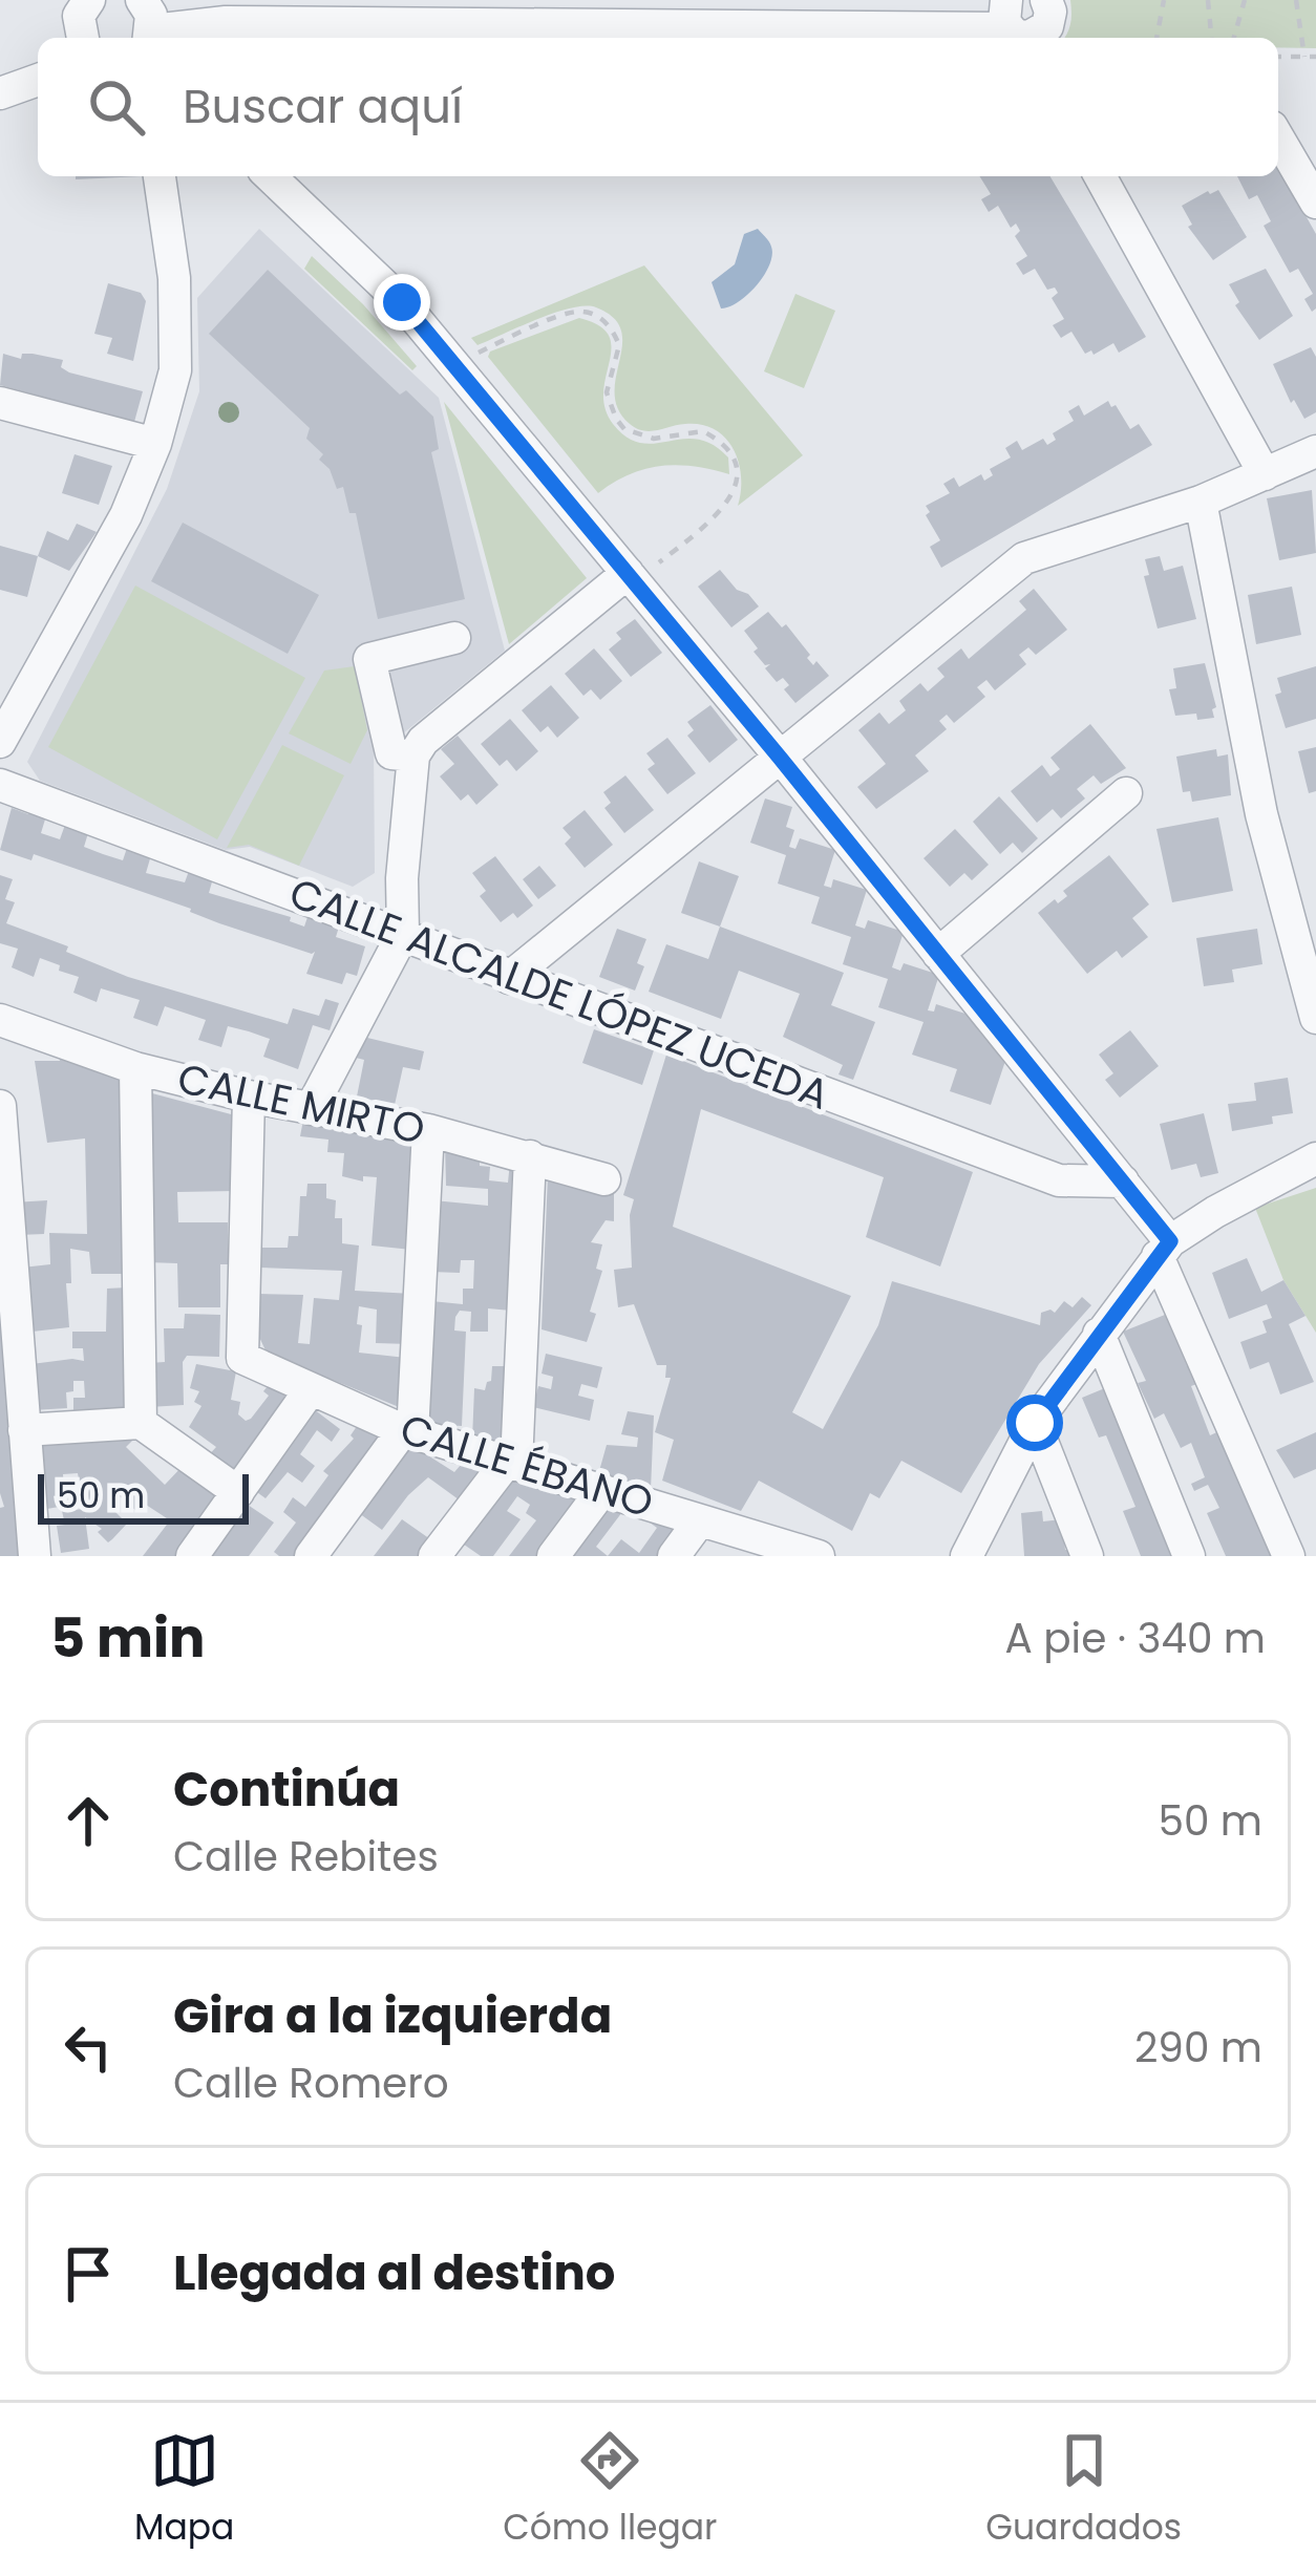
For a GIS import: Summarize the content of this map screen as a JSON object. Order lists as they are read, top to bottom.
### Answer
{
  "streets": {
    "street": ["CALLE ALCALDE LÓPEZ UCEDA", "CALLE MIRTO", "CALLE ÉBANO"]
  },
  "crossings": [
    ["CALLE MIRTO", "CALLE ÉBANO"]
  ],
  "scale_bar": "50 m",
  "page": {
    "search": "Buscar aquí",
    "scale": "50 m",
    "heading": ["5 min", "A pie · 340 m"],
    "list": [
      ["Continúa", "Calle Rebites", "50 m"],
      ["Gira a la izquierda", "Calle Romero", "290 m"],
      "Llegada al destino"
    ],
    "nav": ["Mapa", "Cómo llegar", "Guardados"]
  }
}
